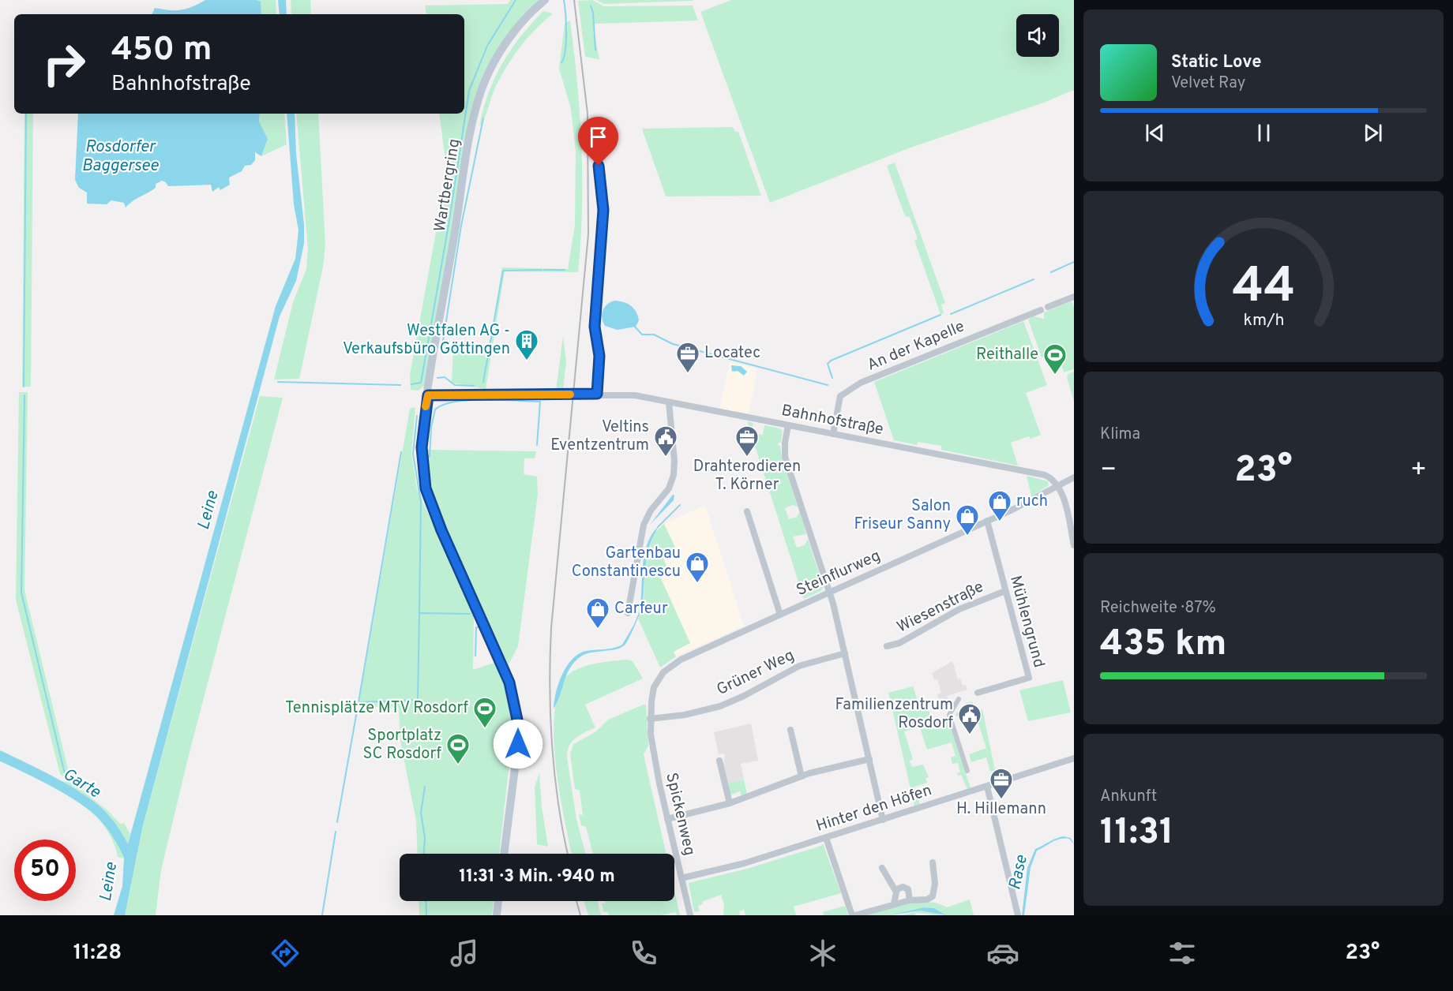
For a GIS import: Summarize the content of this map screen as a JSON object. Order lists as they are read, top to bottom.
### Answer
{
  "streets": {
    "main road": ["Wartbergring"],
    "street": [
      "An der Kapelle",
      "Bahnhofstraße",
      "Steinflurweg",
      "Wiesenstraße",
      "Mühlengrund",
      "Grüner Weg",
      "Hinter den Höfen",
      "Spickenweg"
    ]
  },
  "crossings": [
    ["Wartbergring", "Bahnhofstraße"],
    ["An der Kapelle", "Bahnhofstraße"],
    ["Bahnhofstraße", "Steinflurweg"],
    ["Steinflurweg", "Mühlengrund"],
    ["Steinflurweg", "Grüner Weg"],
    ["Steinflurweg", "Spickenweg"],
    ["Wiesenstraße", "Mühlengrund"],
    ["Grüner Weg", "Spickenweg"],
    ["Hinter den Höfen", "Spickenweg"]
  ],
  "water": [
    "Rosdorfer Baggersee",
    "Leine",
    "Garte",
    "Rase"
  ],
  "places": {
    "building": ["Westfalen AG - Verkaufsbüro Göttingen"],
    "office": ["Locatec", "Drahterodieren T. Körner", "H. Hillemann"],
    "sports": ["Reithalle", "Tennisplätze MTV Rosdorf", "Sportplatz SC Rosdorf"],
    "public building": ["Veltins Eventzentrum", "Familienzentrum Rosdorf"],
    "shop": [
      "ruch",
      "Salon Friseur Sanny",
      "Gartenbau Constantinescu",
      "Carfeur"
    ]
  },
  "page": {
    "turn": ["450 m", "Bahnhofstraße"],
    "song": ["Static Love", "Velvet Ray"],
    "tile": [
      "Klima",
      ["Reichweite · 87%", "435 km"],
      ["Ankunft", "11:31"]
    ],
    "heat": ["−", "23°", "+"],
    "limit": "50",
    "trip": "11:31 · 3 Min. · 940 m",
    "tabs": ["11:28", "23°"],
    "gauge": ["44", "km/h"]
  }
}
